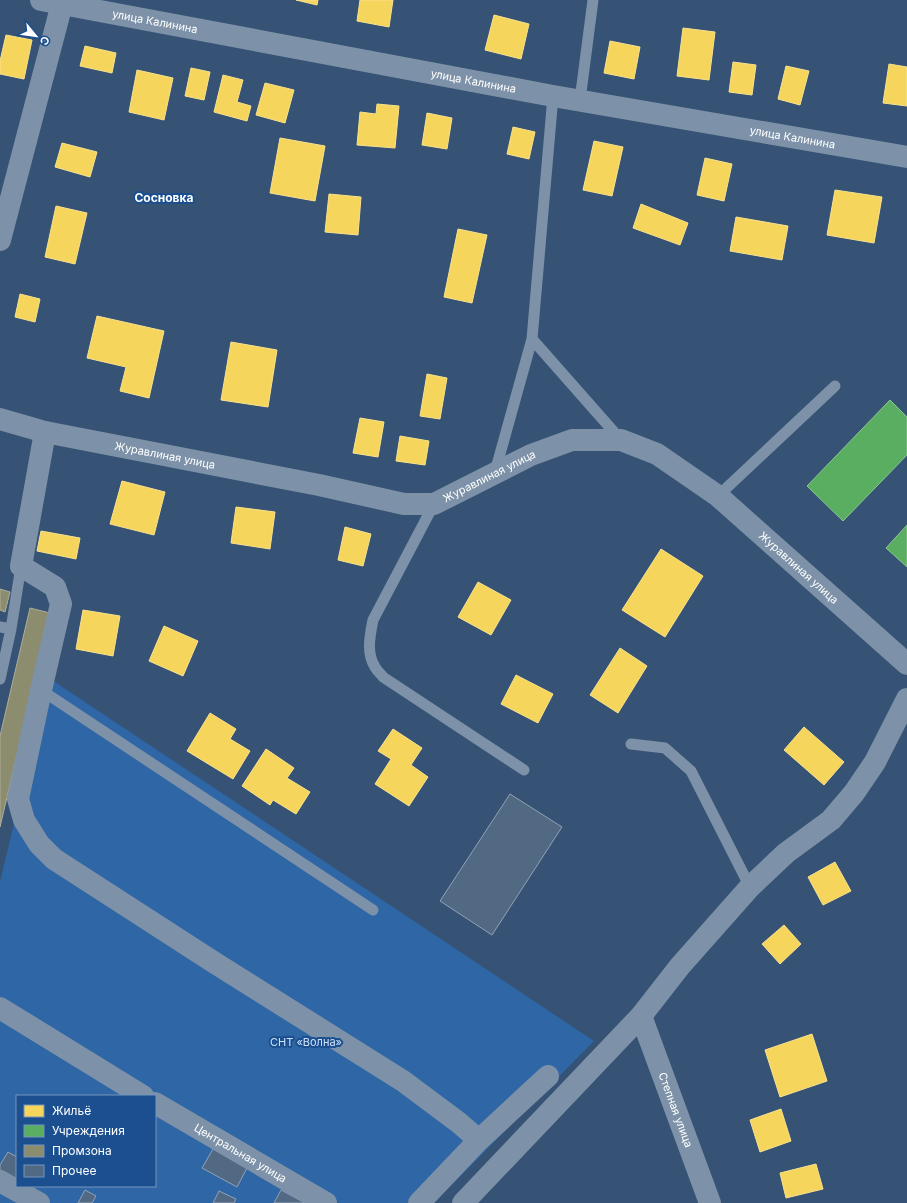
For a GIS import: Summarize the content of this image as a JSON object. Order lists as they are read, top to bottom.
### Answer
{
  "streets": {
    "street": [
      "улица Калинина",
      "Журавлиная улица",
      "Степная улица",
      "Центральная улица"
    ]
  },
  "districts": ["Сосновка"],
  "parks": ["СНТ «Волна»"],
  "legend": [
    "Жильё",
    "Учреждения",
    "Промзона",
    "Прочее"
  ],
  "north": "bottom right"
}
